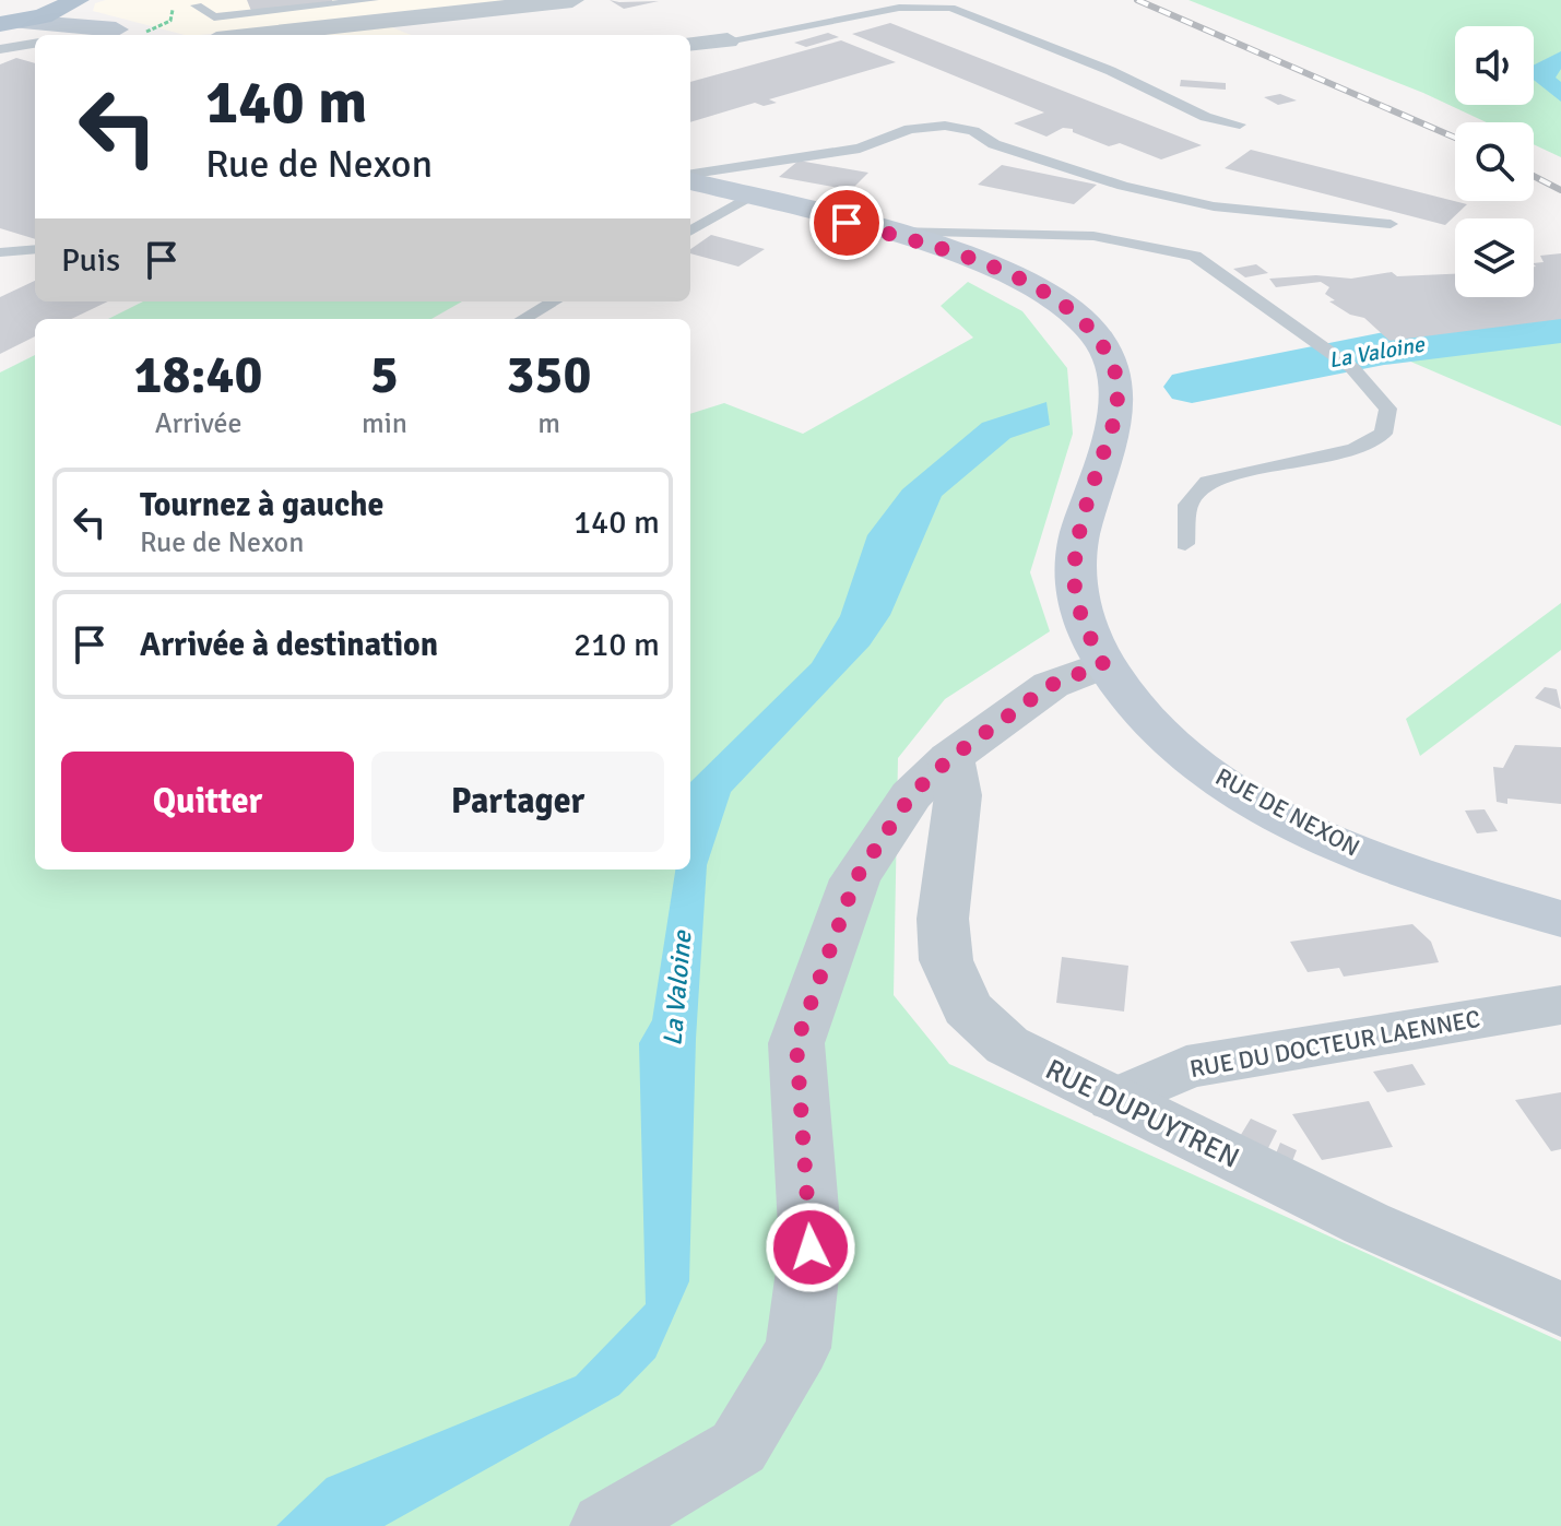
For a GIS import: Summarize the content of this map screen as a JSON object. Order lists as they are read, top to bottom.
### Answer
{
  "streets": {
    "main road": ["RUE DE NEXON"],
    "street": ["RUE DU DOCTEUR LAENNEC", "RUE DUPUYTREN"]
  },
  "crossings": [
    ["RUE DU DOCTEUR LAENNEC", "RUE DUPUYTREN"]
  ],
  "water": ["La Valoine"],
  "page": {
    "turn": ["140 m", "Rue de Nexon"],
    "then": "Puis",
    "eta": [
      "18:40",
      "Arrivée",
      "5",
      "min",
      "350",
      "m"
    ],
    "list": [
      {
        "name": "Tournez à gauche",
        "note": "Rue de Nexon",
        "value": "140 m"
      },
      {
        "name": "Arrivée à destination",
        "value": "210 m"
      }
    ],
    "buttons": ["Quitter", "Partager"]
  }
}
